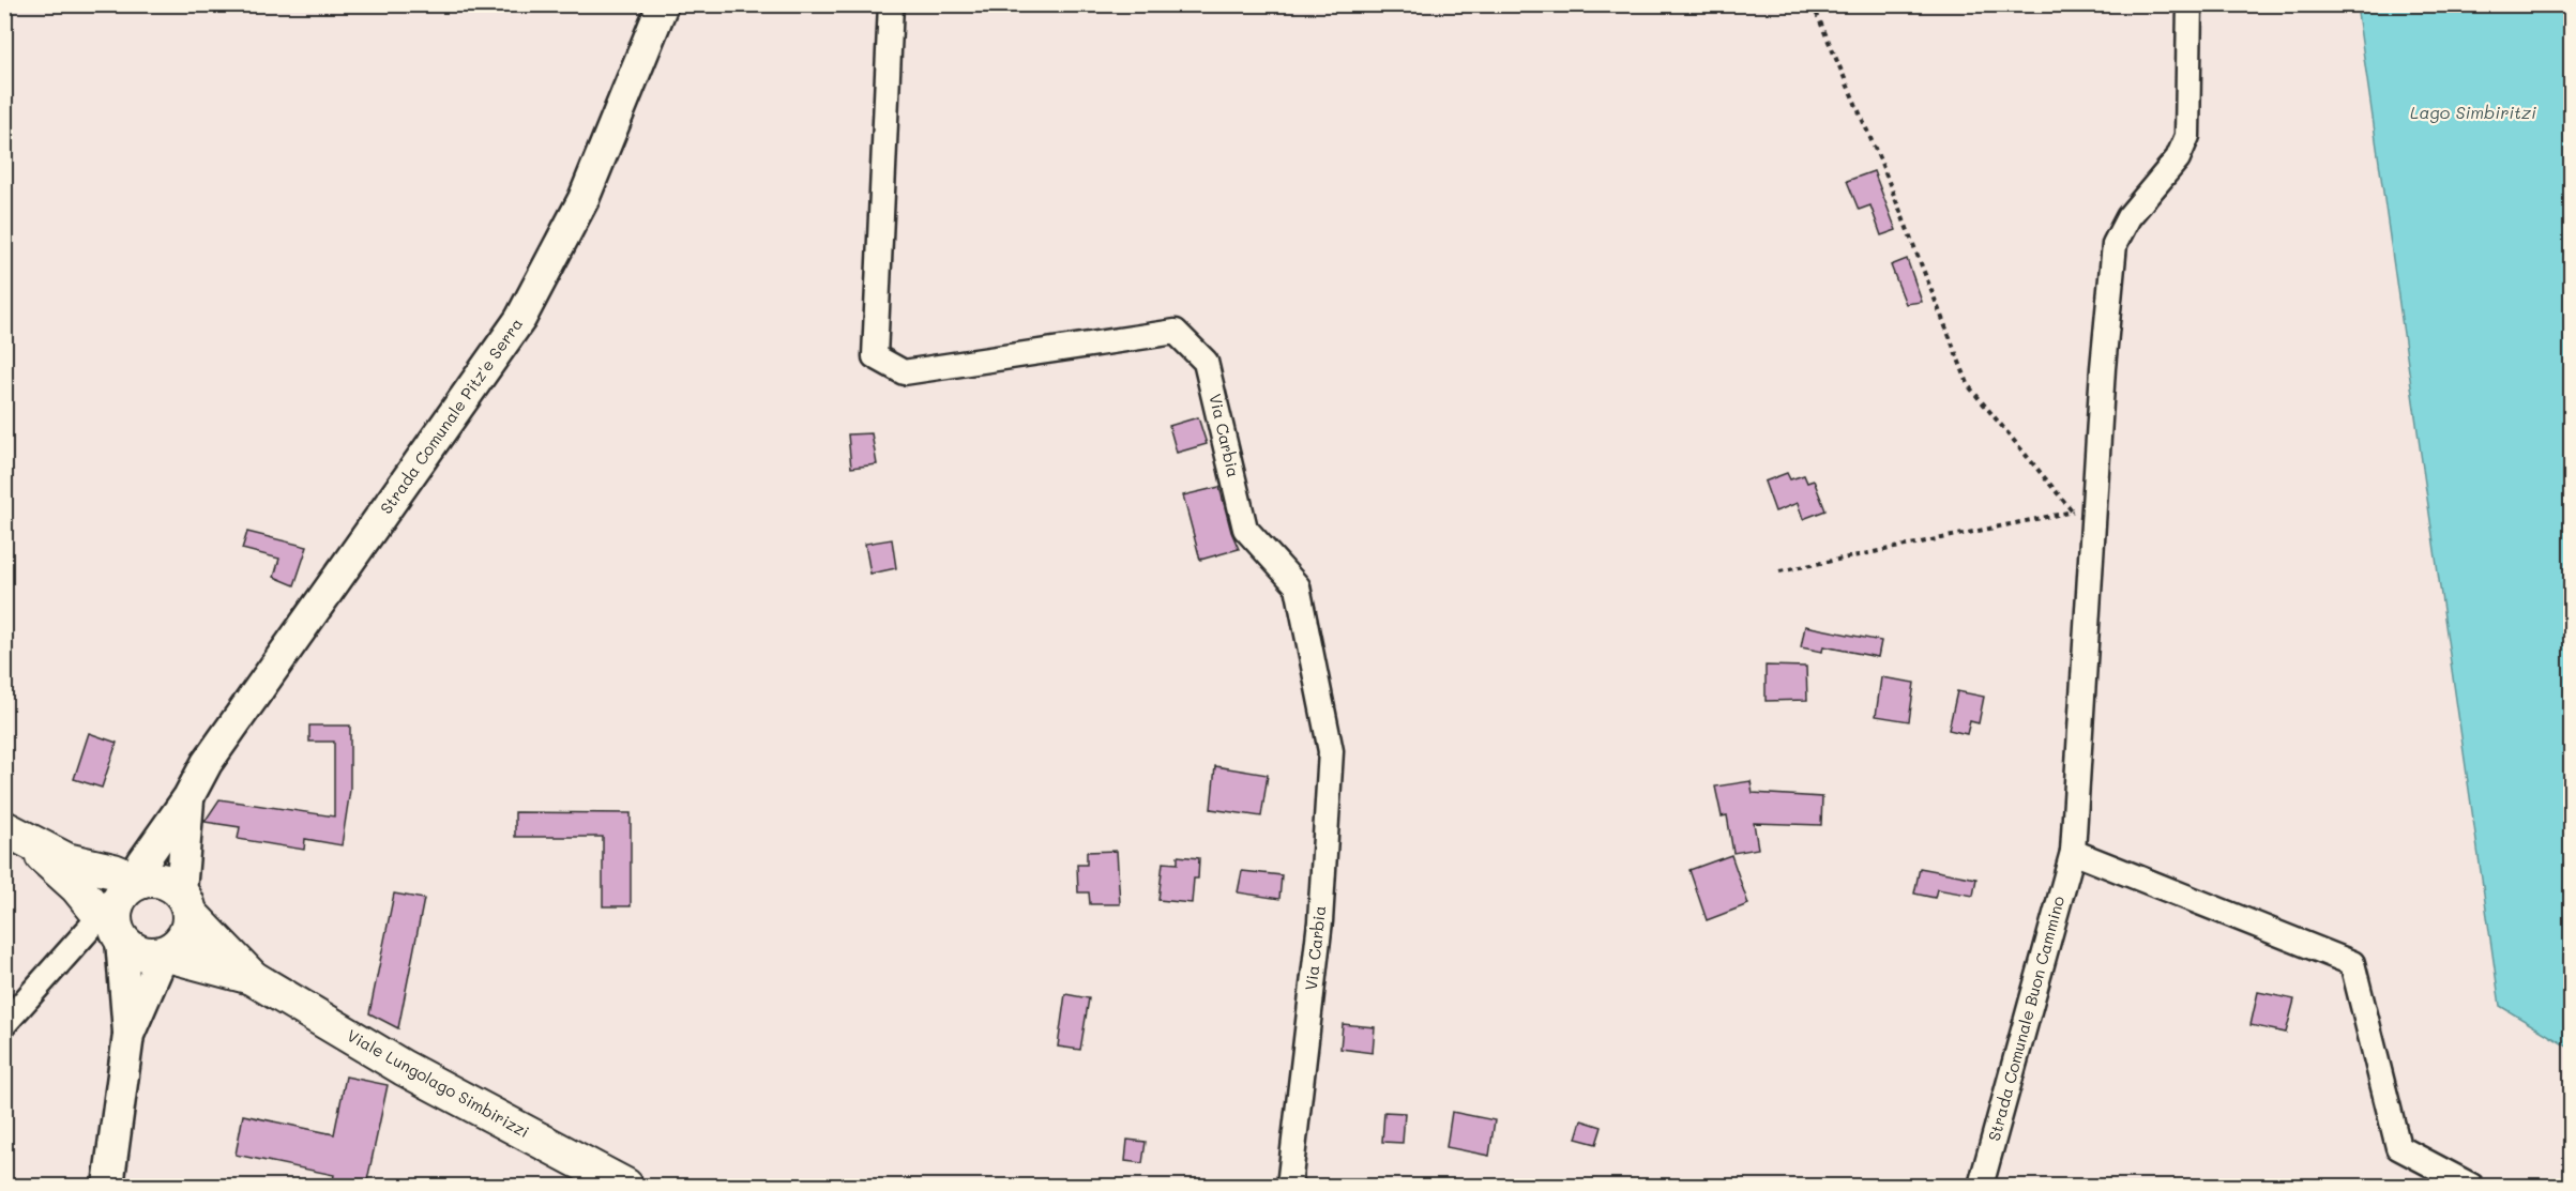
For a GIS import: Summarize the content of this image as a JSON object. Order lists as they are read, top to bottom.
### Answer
{
  "streets": {
    "main road": ["Viale Lungolago Simbirizzi"],
    "street": ["Strada Comunale Pitz'e Serra", "Via Carbia", "Strada Comunale Buon Cammino"]
  },
  "crossings": [
    ["Strada Comunale Pitz'e Serra", "Viale Lungolago Simbirizzi"]
  ],
  "water": ["Lago Simbiritzi"]
}
